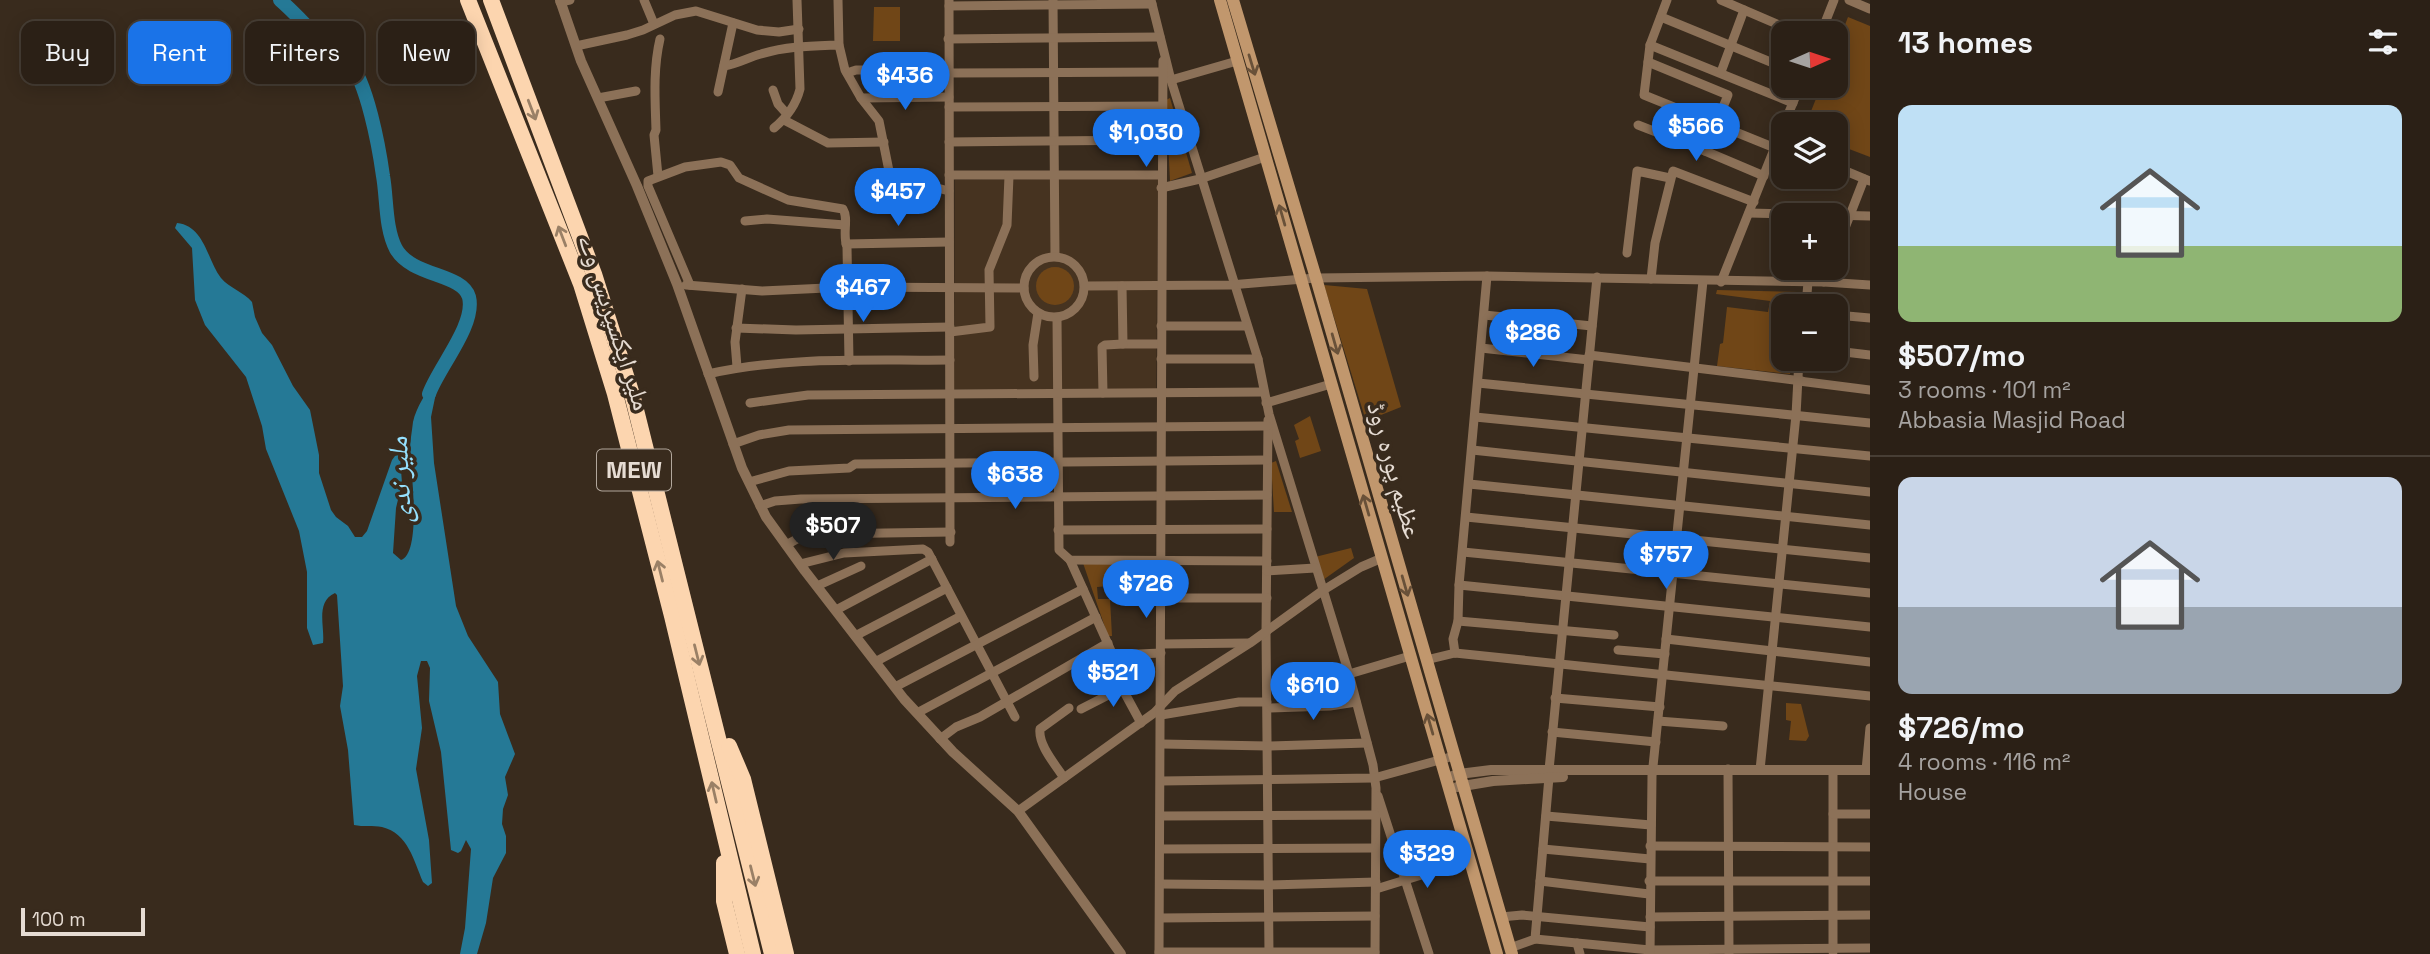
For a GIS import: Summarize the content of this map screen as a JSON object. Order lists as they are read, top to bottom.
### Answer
{
  "streets": {
    "highway": ["ملیر ایکسپریس وے", "MEW"],
    "main road": ["عظیم پورہ روڈ"]
  },
  "water": ["ملیر ندی"],
  "scale_bar": "100 m",
  "north": "right",
  "page": {
    "heading": "13 homes",
    "map_buttons": ["+", "−"],
    "chip": [
      "Buy",
      "Rent",
      "Filters",
      "New"
    ],
    "price": [
      "$436",
      "$566",
      "$1,030",
      "$457",
      "$467",
      "$286",
      "$638",
      "$507",
      "$757",
      "$726",
      "$521",
      "$610",
      "$329"
    ],
    "list": [
      {
        "name": "$507/mo",
        "note": "3 rooms · 101 m² · Abbasia Masjid Road"
      },
      {
        "name": "$726/mo",
        "note": "4 rooms · 116 m² · House"
      }
    ],
    "scale": "100 m"
  }
}
